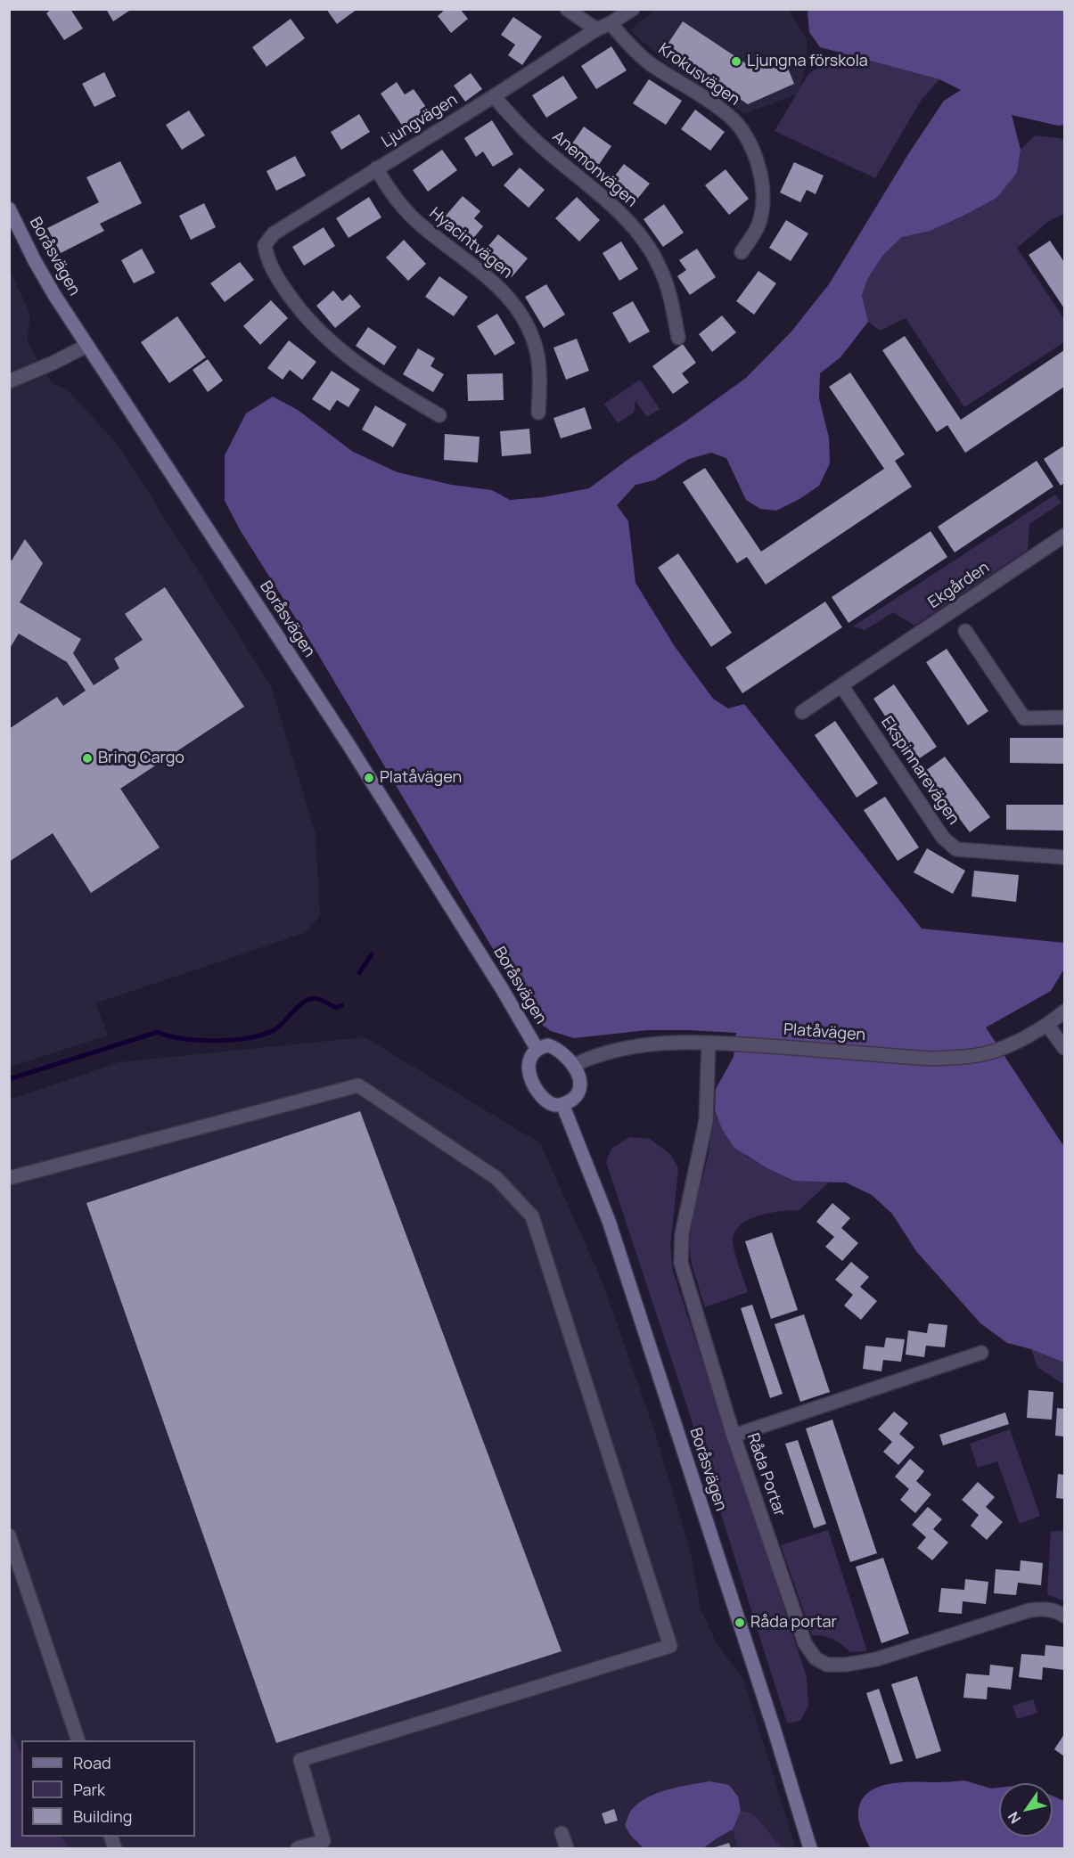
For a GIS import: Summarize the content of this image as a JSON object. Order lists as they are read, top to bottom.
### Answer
{
  "streets": {
    "street": [
      "Krokusvägen",
      "Ljungvägen",
      "Anemonvägen",
      "Hyacintvägen",
      "Boråsvägen",
      "Ekgården",
      "Ekspinnarevägen",
      "Platåvägen",
      "Råda Portar"
    ]
  },
  "crossings": [
    ["Krokusvägen", "Ljungvägen"],
    ["Ljungvägen", "Anemonvägen"],
    ["Ljungvägen", "Hyacintvägen"],
    ["Boråsvägen", "Platåvägen"],
    ["Ekgården", "Ekspinnarevägen"],
    ["Platåvägen", "Råda Portar"]
  ],
  "places": [
    "Ljungna förskola",
    "Bring Cargo",
    "Platåvägen",
    "Råda portar"
  ],
  "legend": ["Road", "Park", "Building"],
  "north": "bottom left"
}
